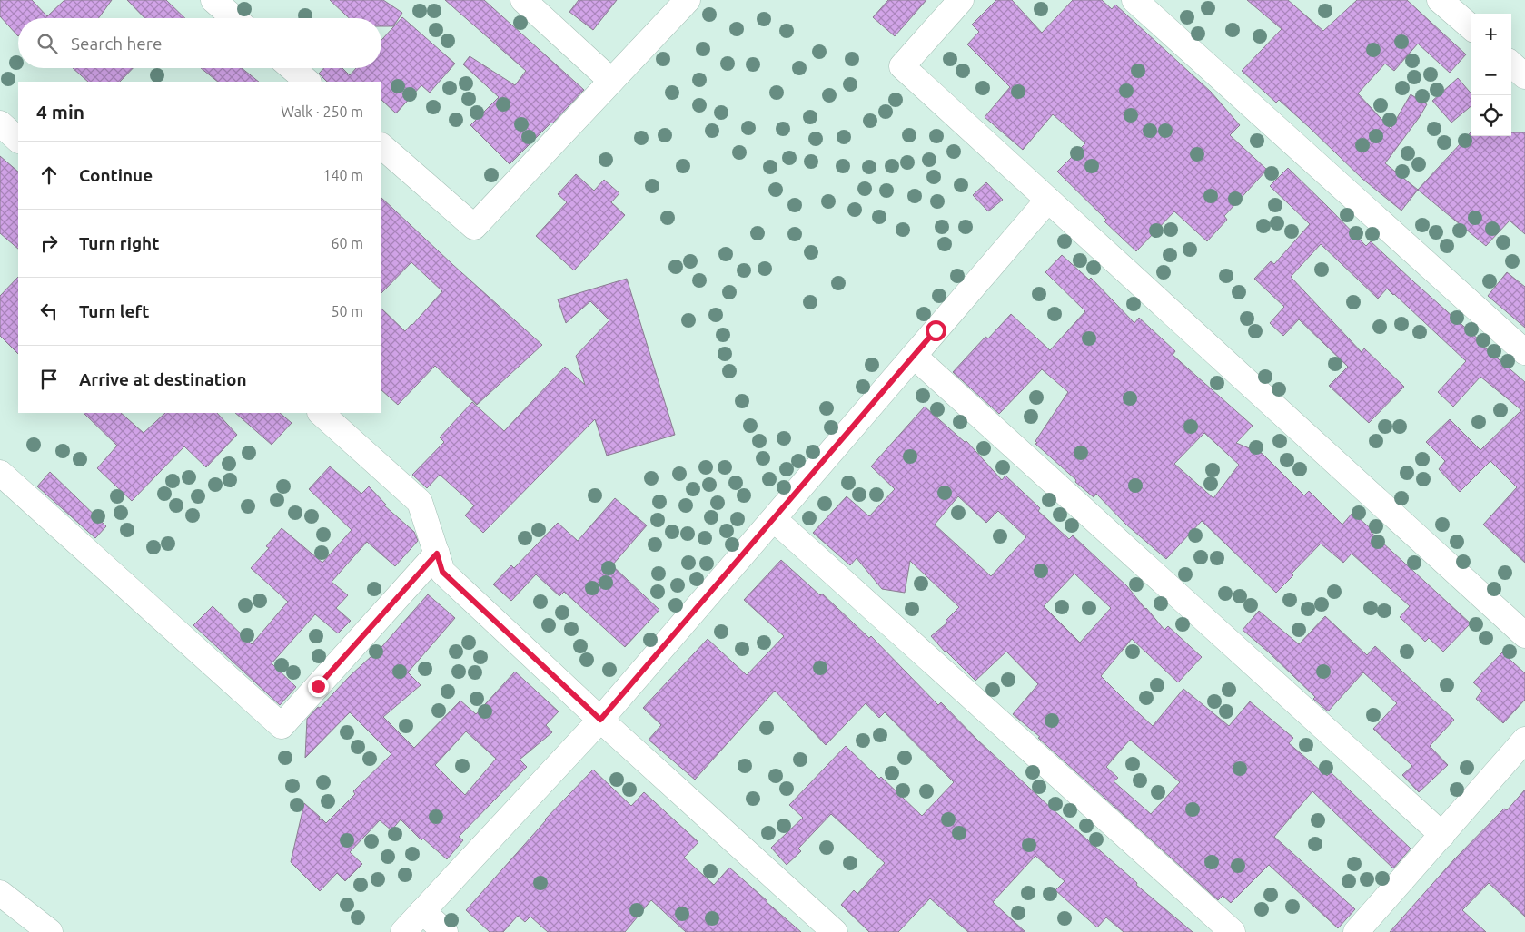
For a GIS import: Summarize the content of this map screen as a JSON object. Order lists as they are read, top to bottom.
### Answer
{
  "page": {
    "map_buttons": ["+", "−"],
    "search": "Search here",
    "heading": ["4 min", "Walk · 250 m"],
    "list": [
      ["Continue", "140 m"],
      ["Turn right", "60 m"],
      ["Turn left", "50 m"],
      "Arrive at destination"
    ]
  }
}
